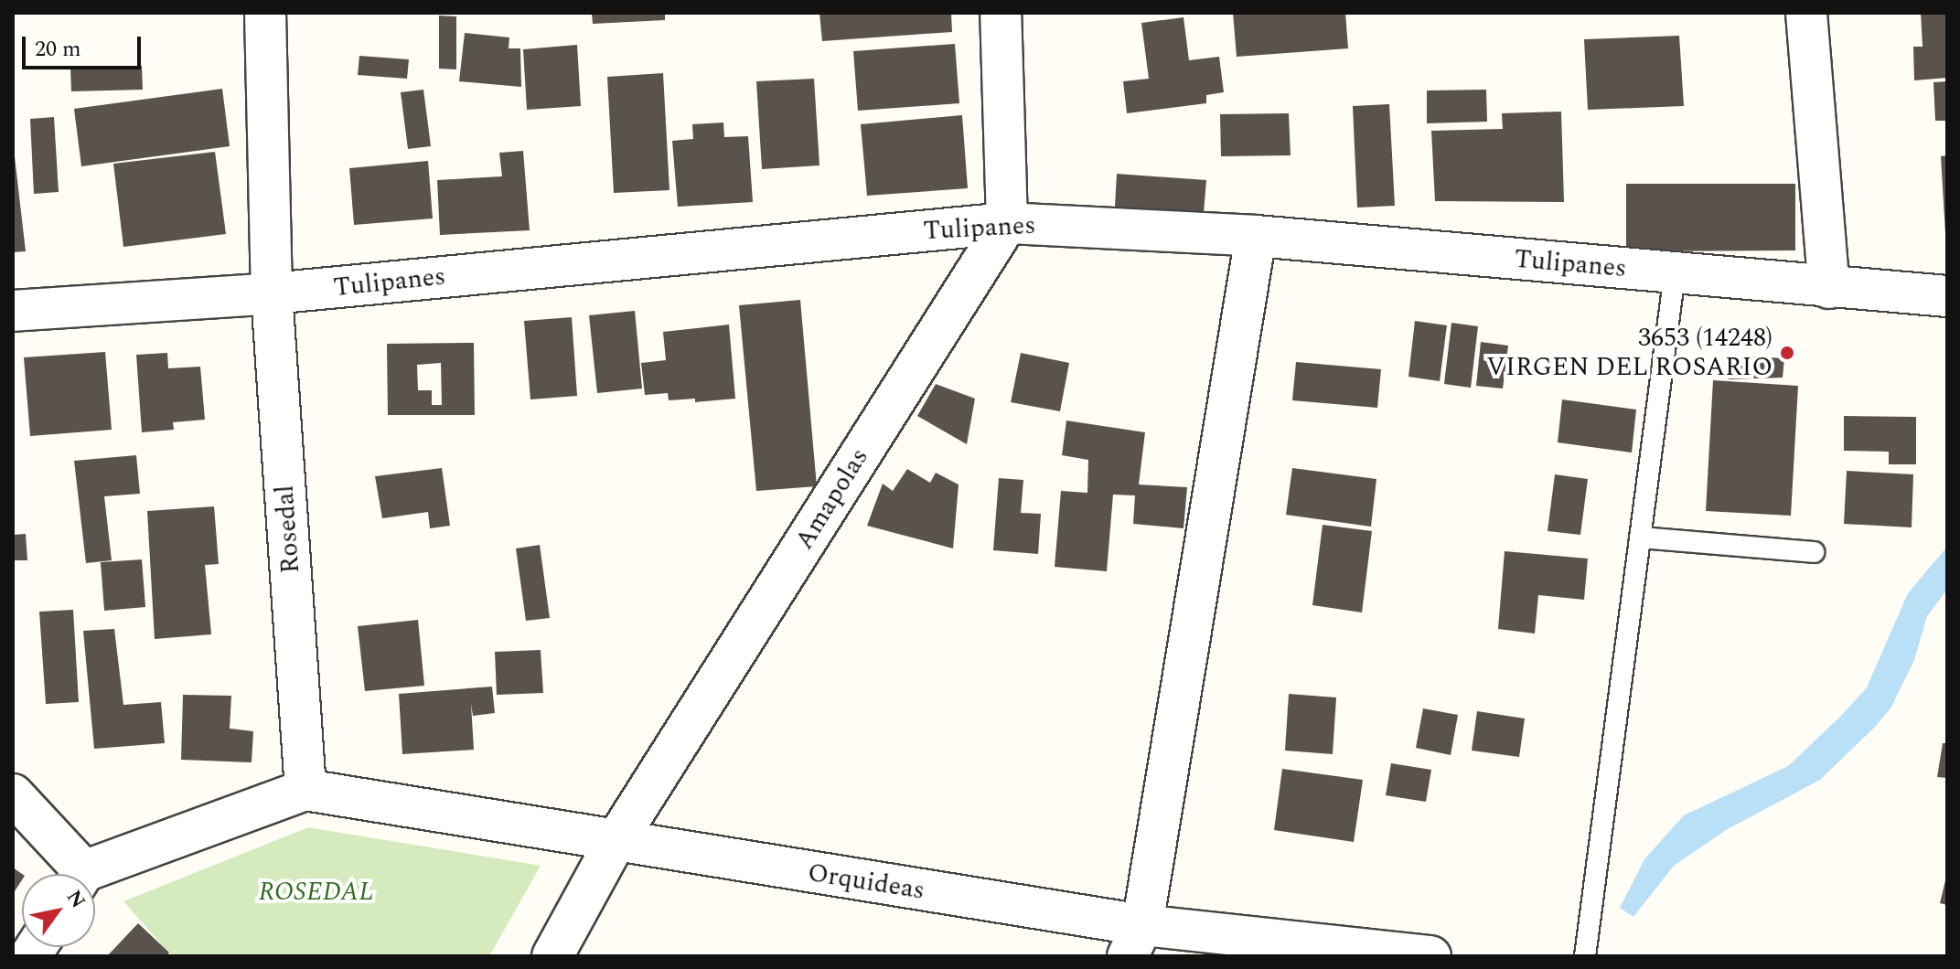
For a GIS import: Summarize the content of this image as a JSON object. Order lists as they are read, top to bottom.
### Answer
{
  "streets": {
    "street": [
      "Tulipanes",
      "Amapolas",
      "Rosedal",
      "Orquideas"
    ]
  },
  "crossings": [
    ["Tulipanes", "Amapolas"],
    ["Tulipanes", "Rosedal"],
    ["Amapolas", "Orquideas"],
    ["Rosedal", "Orquideas"]
  ],
  "parks": ["ROSEDAL"],
  "places": ["3653 (14248) VIRGEN DEL ROSARIO"],
  "scale_bar": "20 m",
  "north": "top right"
}
